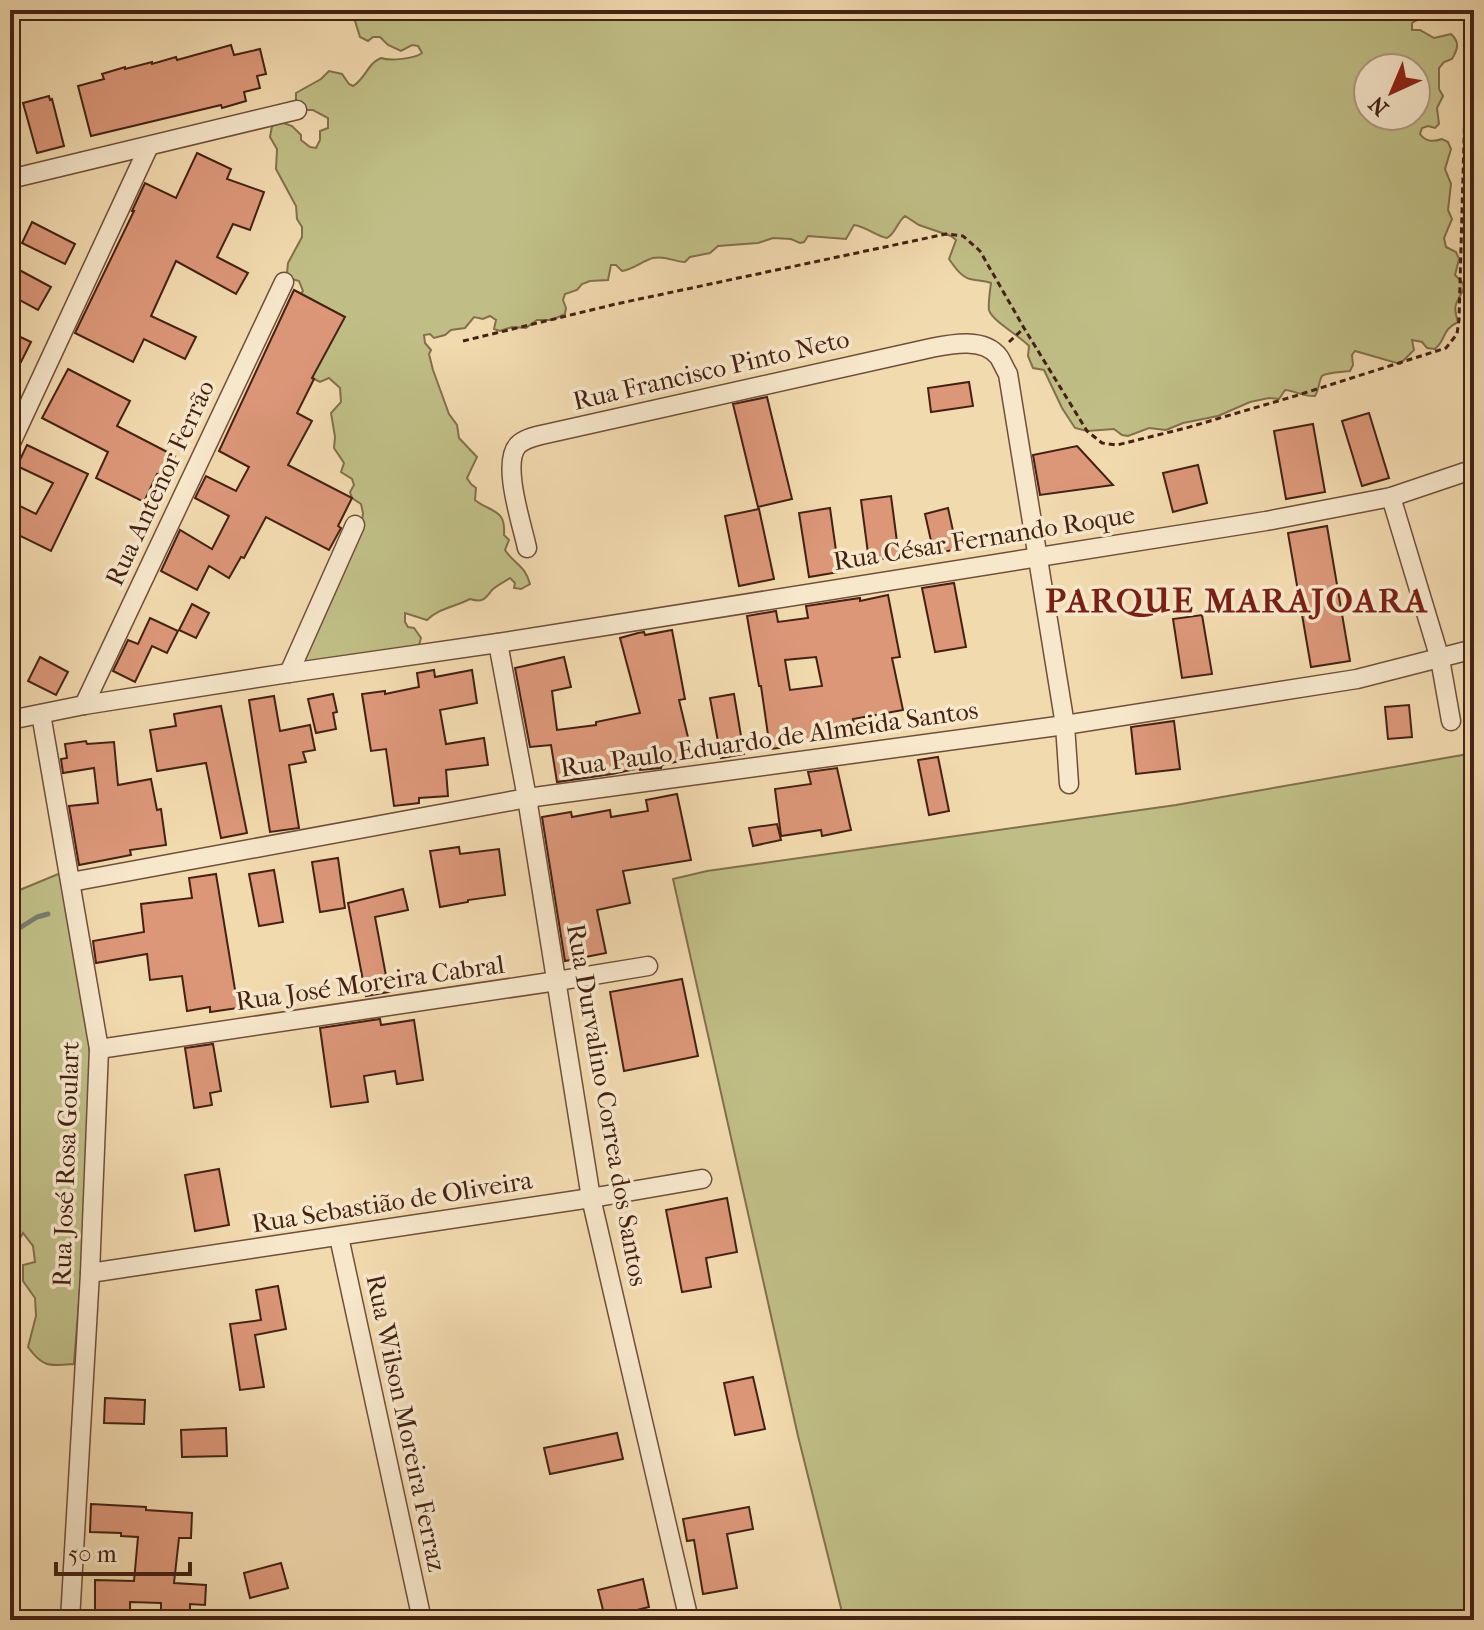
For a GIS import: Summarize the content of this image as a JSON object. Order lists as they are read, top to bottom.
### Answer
{
  "streets": {
    "street": [
      "Rua Francisco Pinto Neto",
      "Rua Antenor Ferrão",
      "Rua César Fernando Roque",
      "Rua Paulo Eduardo de Almeida Santos",
      "Rua José Moreira Cabral",
      "Rua Durvalino Correa dos Santos",
      "Rua José Rosa Goulart",
      "Rua Sebastião de Oliveira",
      "Rua Wilson Moreira Ferraz"
    ]
  },
  "crossings": [
    ["Rua Francisco Pinto Neto", "Rua César Fernando Roque"],
    ["Rua Antenor Ferrão", "Rua César Fernando Roque"],
    ["Rua César Fernando Roque", "Rua Durvalino Correa dos Santos"],
    ["Rua César Fernando Roque", "Rua José Rosa Goulart"],
    ["Rua Paulo Eduardo de Almeida Santos", "Rua Durvalino Correa dos Santos"],
    ["Rua Paulo Eduardo de Almeida Santos", "Rua José Rosa Goulart"],
    ["Rua José Moreira Cabral", "Rua Durvalino Correa dos Santos"],
    ["Rua José Moreira Cabral", "Rua José Rosa Goulart"],
    ["Rua Durvalino Correa dos Santos", "Rua Sebastião de Oliveira"],
    ["Rua José Rosa Goulart", "Rua Sebastião de Oliveira"],
    ["Rua Sebastião de Oliveira", "Rua Wilson Moreira Ferraz"]
  ],
  "districts": ["PARQUE MARAJOARA"],
  "scale_bar": "50 m",
  "north": "bottom left"
}
